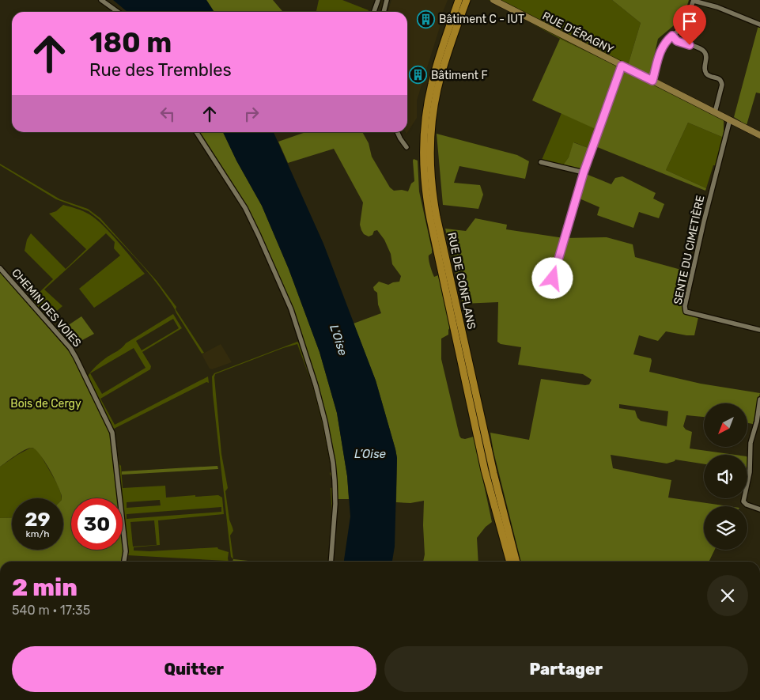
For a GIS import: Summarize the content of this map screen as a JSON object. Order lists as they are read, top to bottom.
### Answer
{
  "streets": {
    "main road": ["RUE DE CONFLANS"],
    "street": ["RUE D'ÉRAGNY", "SENTE DU CIMETIÈRE", "CHEMIN DES VOIES"]
  },
  "crossings": [
    ["RUE D'ÉRAGNY", "SENTE DU CIMETIÈRE"]
  ],
  "water": ["L'Oise", "L’Oise"],
  "parks": ["Bois de Cergy"],
  "places": {
    "building": ["Bâtiment C - IUT", "Bâtiment F"]
  },
  "north": "bottom left",
  "page": {
    "turn": ["180 m", "Rue des Trembles"],
    "speed": "29 km/h",
    "limit": "30",
    "heading": ["2 min", "540 m · 17:35"],
    "buttons": ["Quitter", "Partager"]
  }
}
